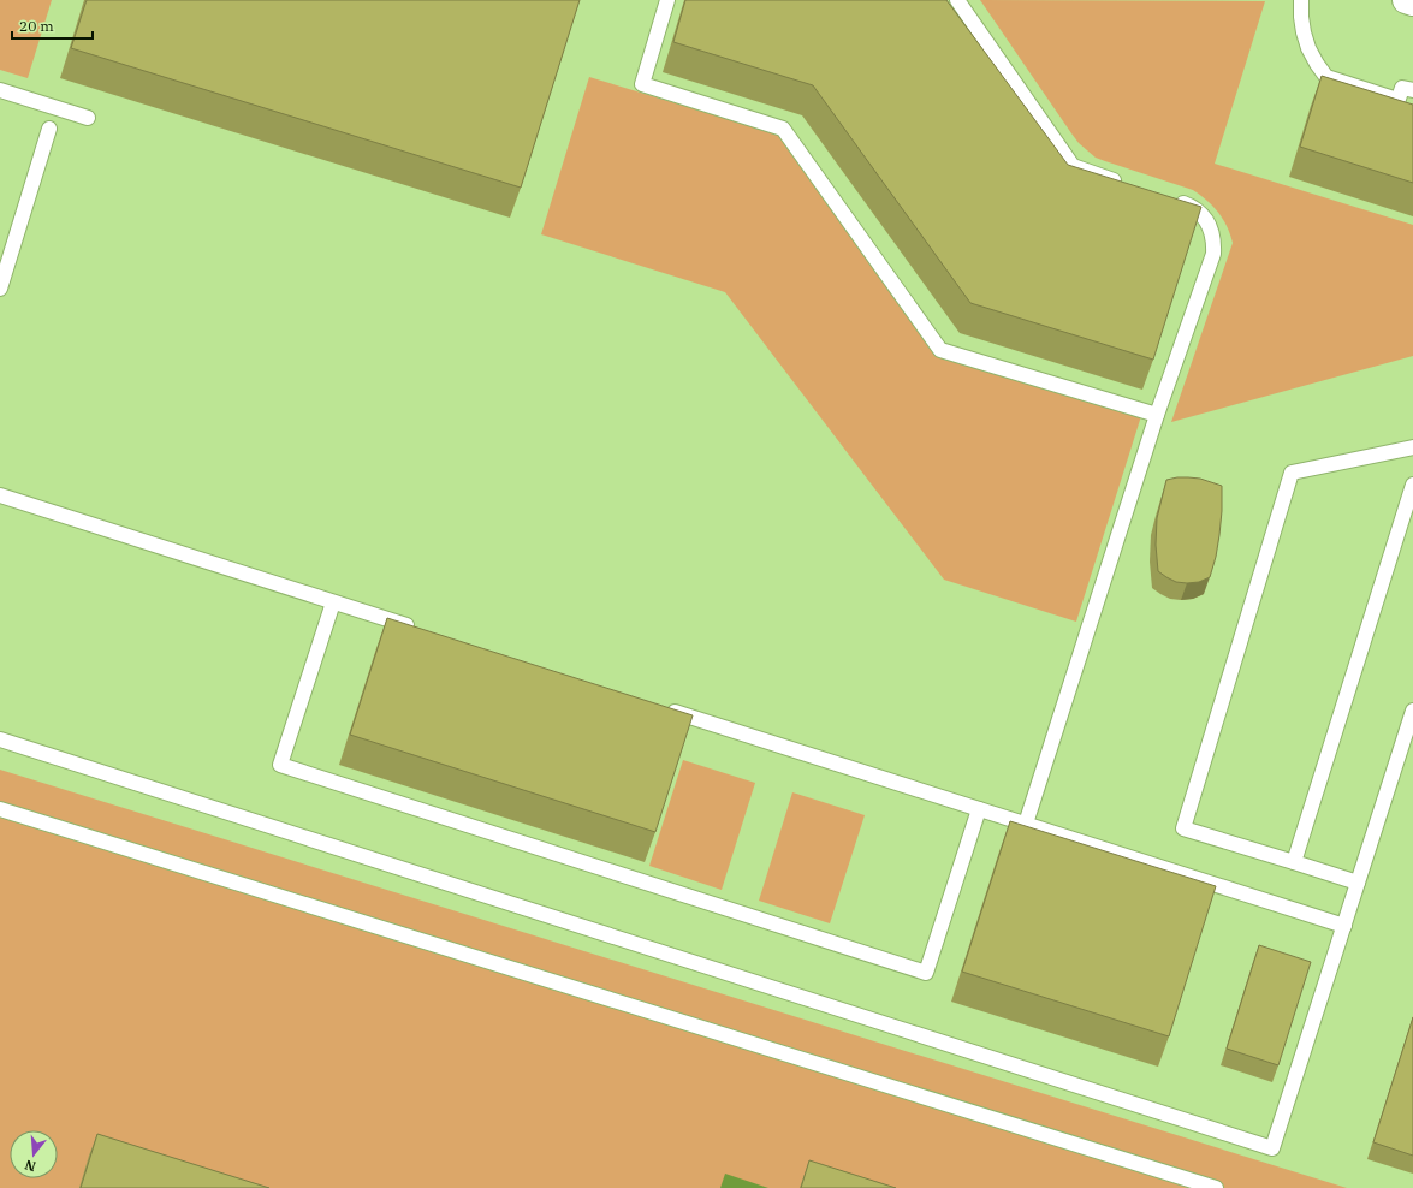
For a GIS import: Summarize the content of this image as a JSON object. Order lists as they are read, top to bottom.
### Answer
{
  "scale_bar": "20 m",
  "north": "bottom"
}
